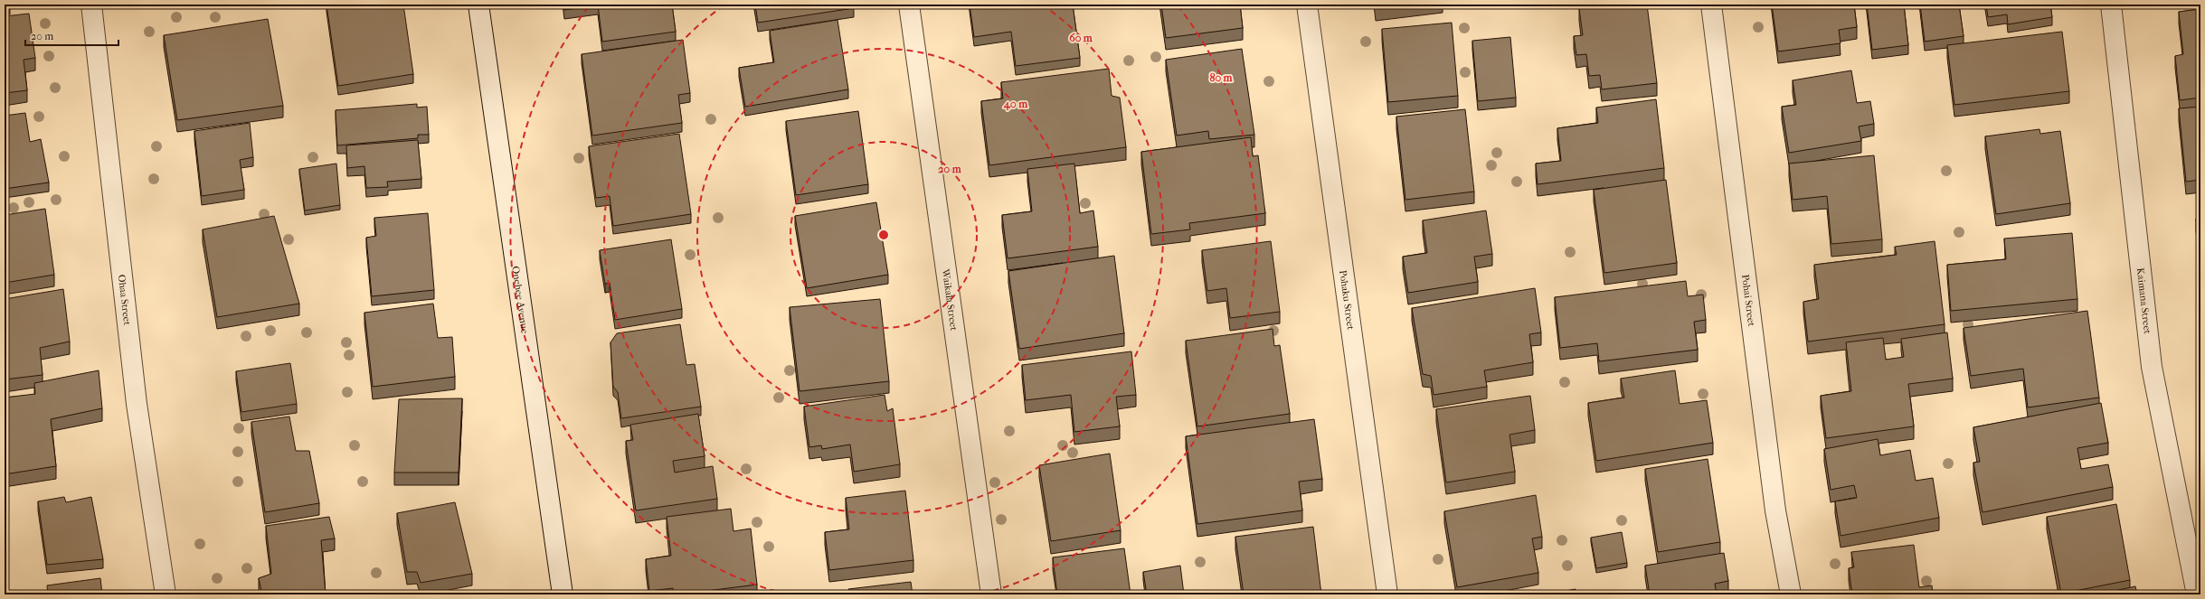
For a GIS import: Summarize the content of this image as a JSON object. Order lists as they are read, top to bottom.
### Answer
{
  "streets": {
    "street": [
      "Onehee Avenue",
      "Waikala Street",
      "Pohaku Street",
      "Ohaa Street",
      "Pohai Street",
      "Kaimana Street"
    ]
  },
  "scale_bar": "20 m",
  "rings": [
    "60 m",
    "80 m",
    "40 m",
    "20 m"
  ]
}
